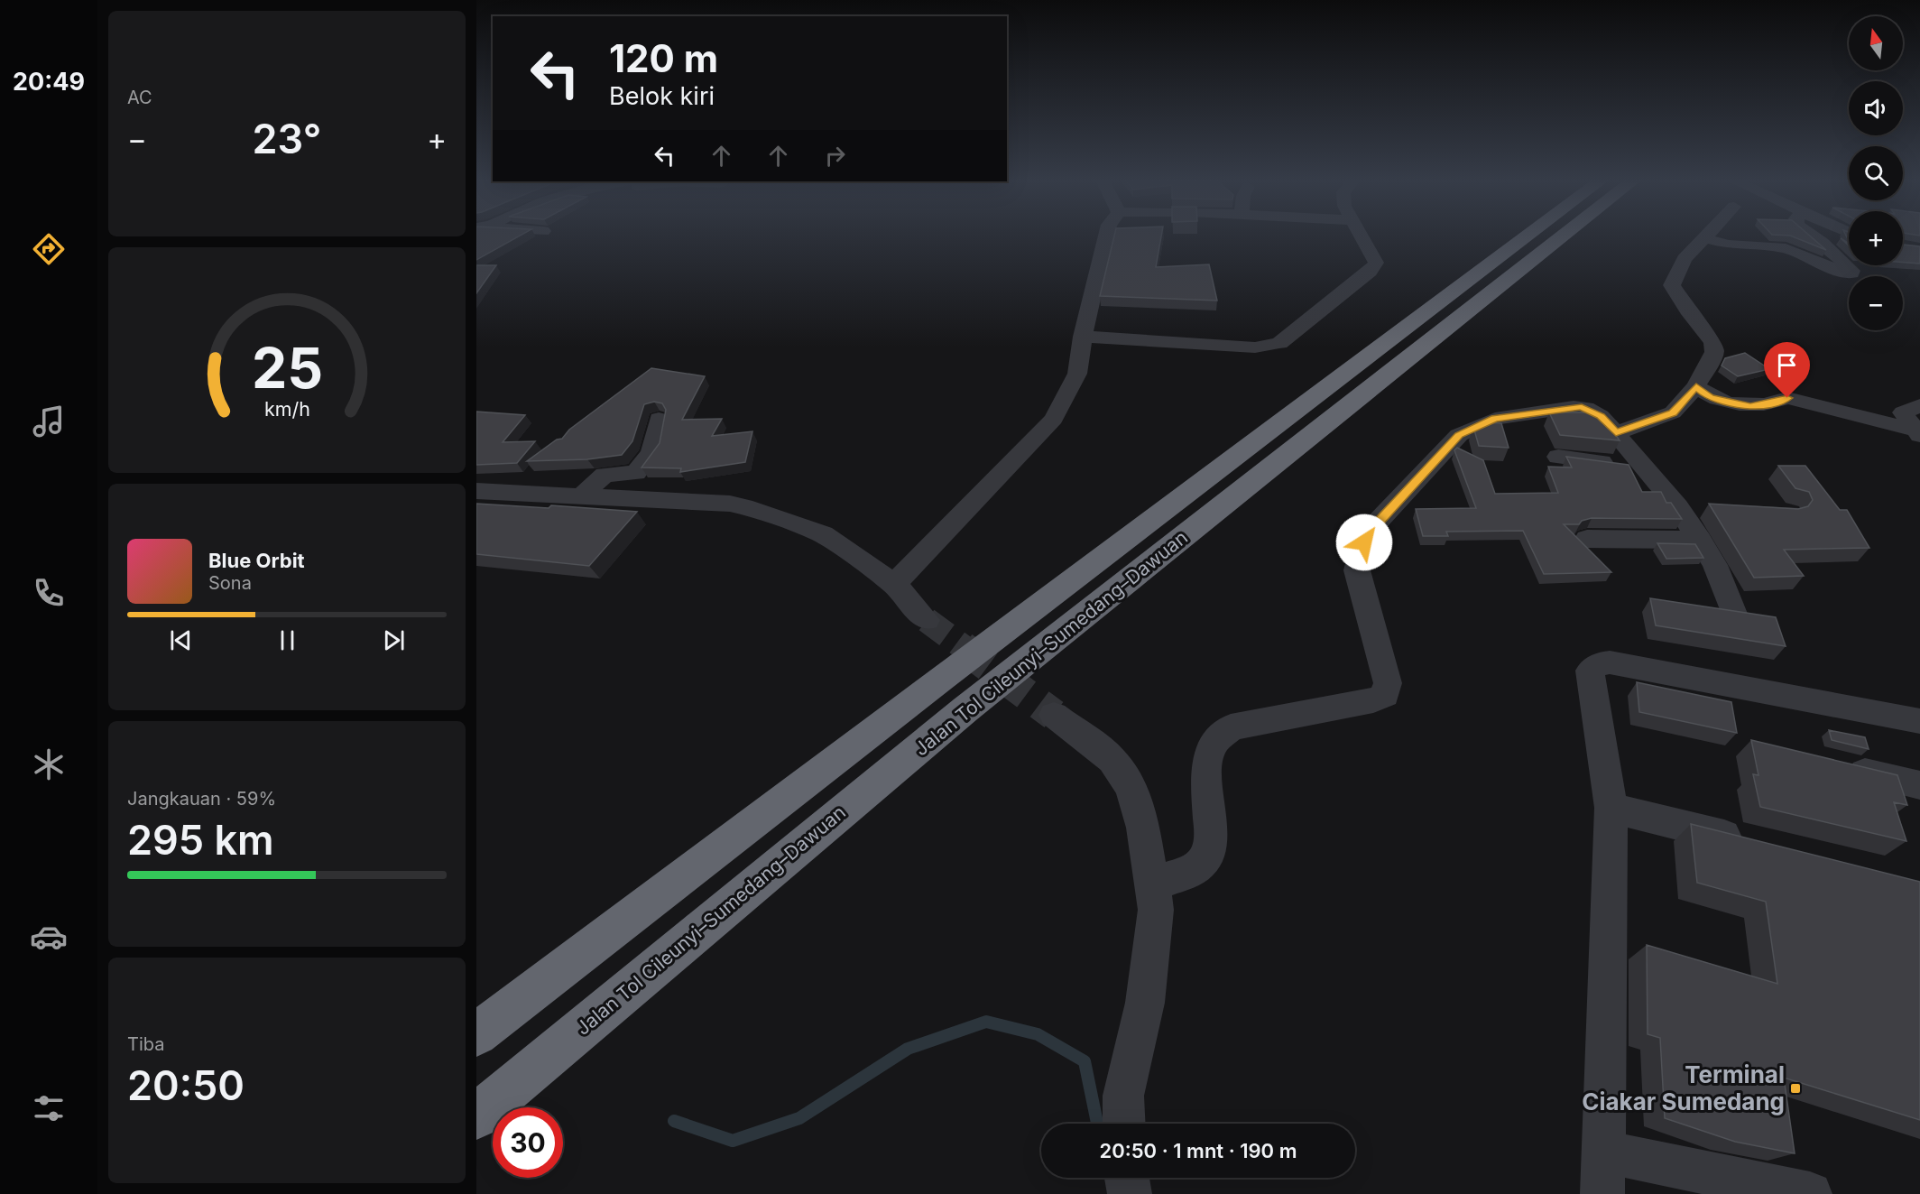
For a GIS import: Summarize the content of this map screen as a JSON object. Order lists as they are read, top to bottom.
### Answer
{
  "streets": {
    "highway": ["Jalan Tol Cileunyi–Sumedang–Dawuan"]
  },
  "places": {
    "transit": ["Terminal Ciakar Sumedang"]
  },
  "north": "top",
  "page": {
    "tabs": "20:49",
    "tile": [
      "AC",
      ["Jangkauan · 59%", "295 km"],
      ["Tiba", "20:50"]
    ],
    "map_buttons": ["+", "−"],
    "turn": ["120 m", "Belok kiri"],
    "heat": ["−", "23°", "+"],
    "song": ["Blue Orbit", "Sona"],
    "limit": "30",
    "trip": "20:50 · 1 mnt · 190 m",
    "gauge": ["25", "km/h"]
  }
}
